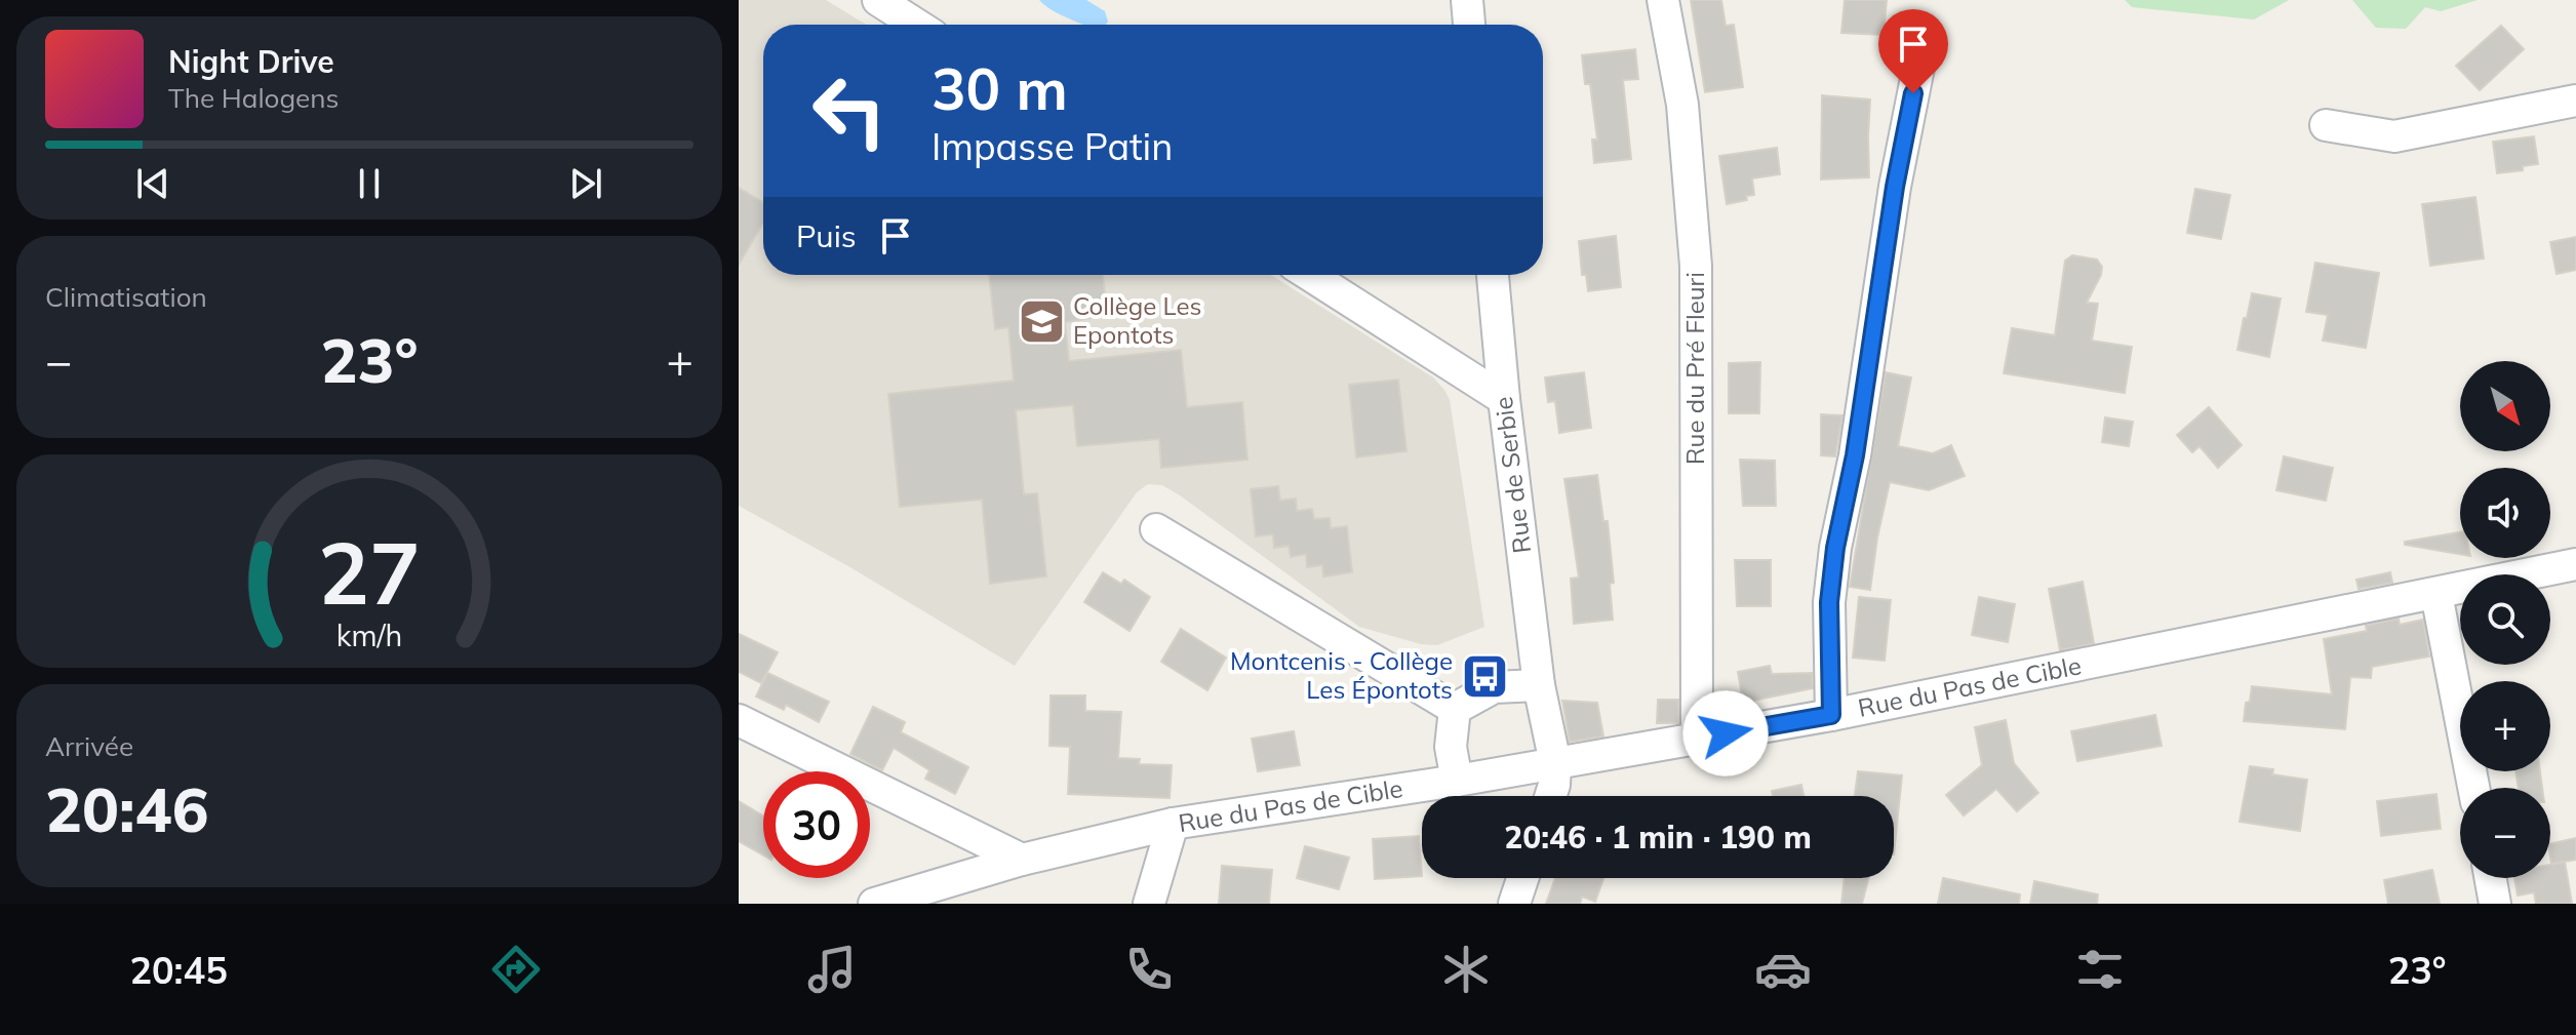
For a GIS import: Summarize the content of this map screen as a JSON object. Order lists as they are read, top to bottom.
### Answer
{
  "streets": {
    "street": ["Rue du Pré Fleuri", "Rue de Serbie", "Rue du Pas de Cible"]
  },
  "crossings": [
    ["Rue du Pré Fleuri", "Rue du Pas de Cible"],
    ["Rue de Serbie", "Rue du Pas de Cible"]
  ],
  "places": {
    "school or university": ["Collège Les Epontots"],
    "bus stop": ["Montcenis - Collège Les Épontots"]
  },
  "north": "bottom right",
  "page": {
    "turn": ["30 m", "Impasse Patin"],
    "song": ["Night Drive", "The Halogens"],
    "then": "Puis",
    "tile": [
      "Climatisation",
      ["Arrivée", "20:46"]
    ],
    "heat": ["−", "23°", "+"],
    "map_buttons": ["+", "−"],
    "limit": "30",
    "trip": "20:46 · 1 min · 190 m",
    "tabs": ["20:45", "23°"],
    "gauge": ["27", "km/h"]
  }
}
